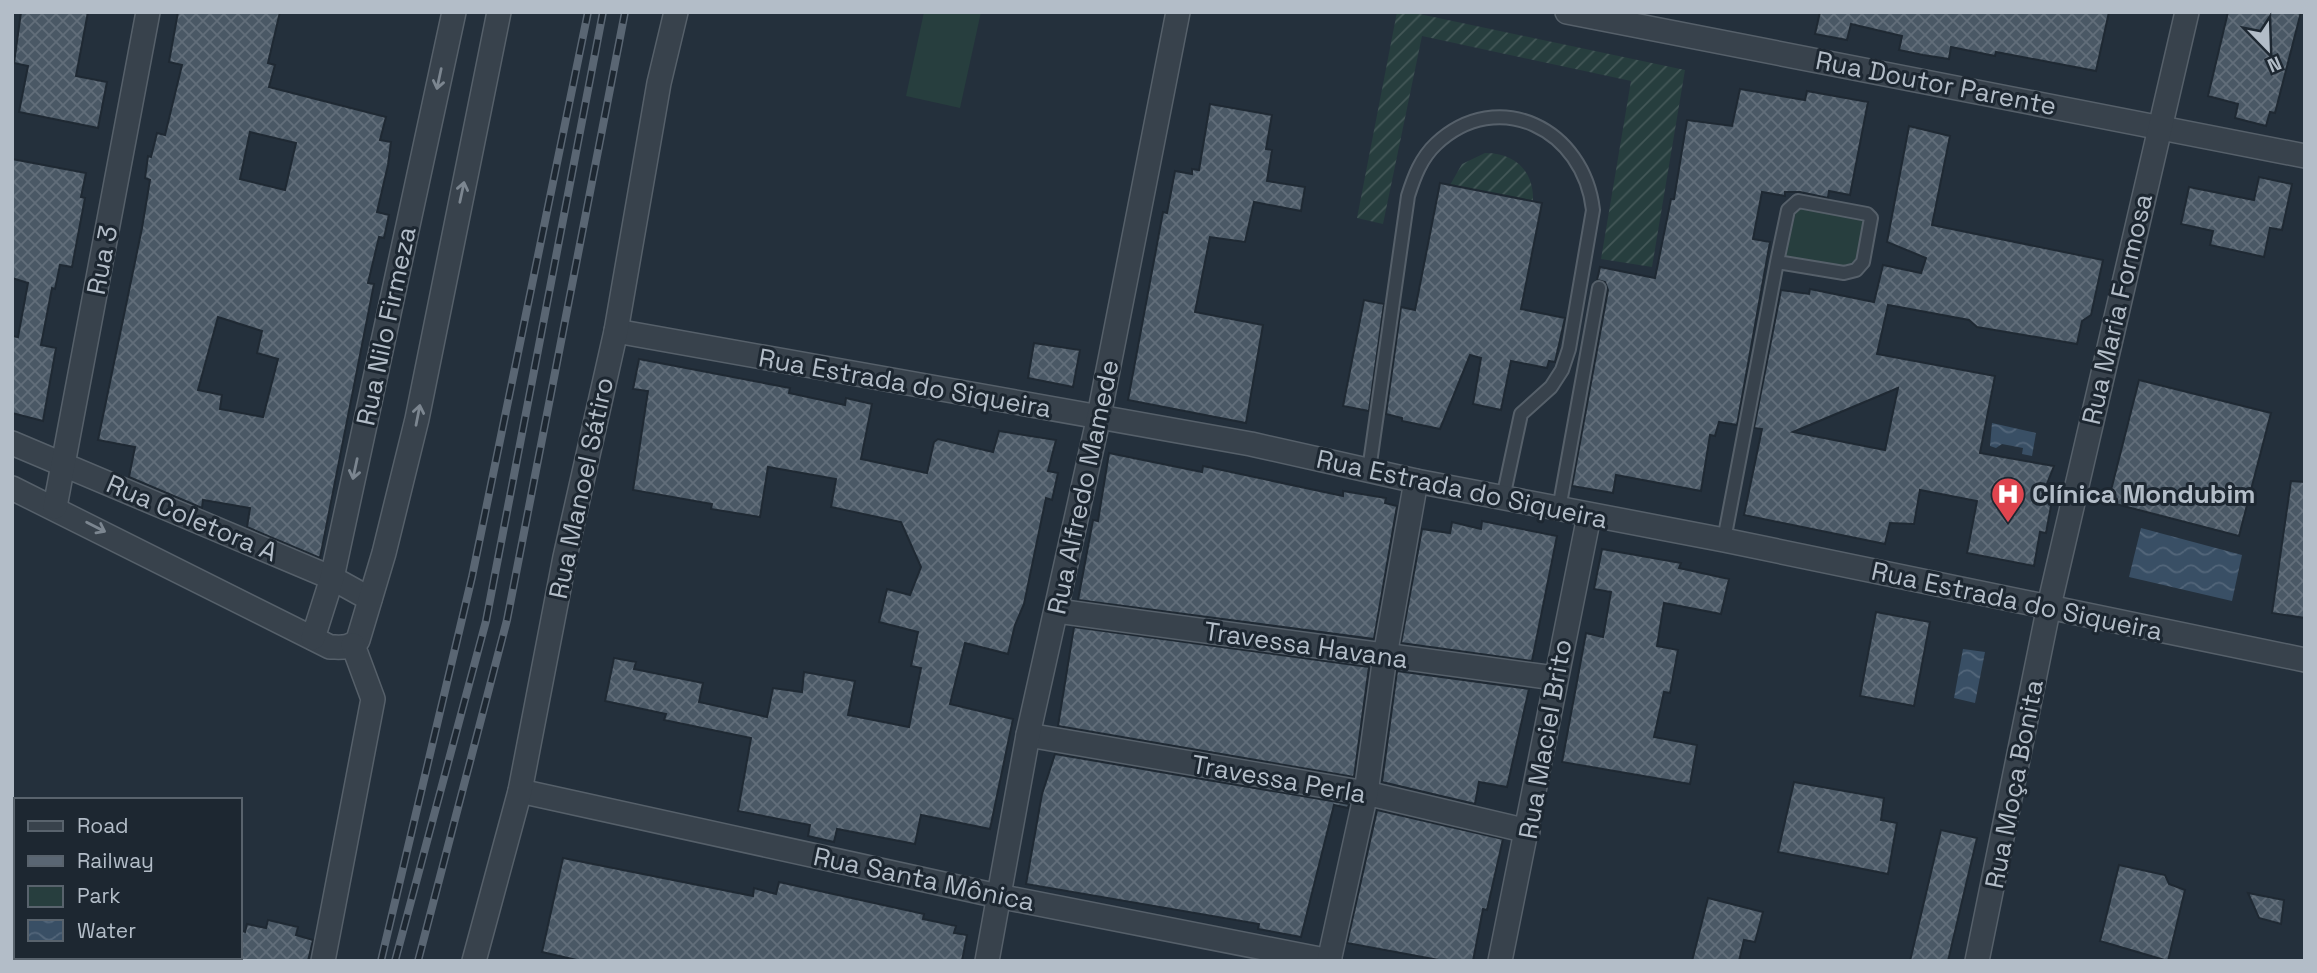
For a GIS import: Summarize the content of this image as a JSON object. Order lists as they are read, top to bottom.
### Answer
{
  "streets": {
    "street": [
      "Rua Doutor Parente",
      "Rua 3",
      "Rua Maria Formosa",
      "Rua Nilo Firmeza",
      "Rua Estrada do Siqueira",
      "Rua Alfredo Mamede",
      "Rua Manoel Sátiro",
      "Rua Coletora A",
      "Travessa Havana",
      "Rua Maciel Brito",
      "Travessa Perla",
      "Rua Moça Bonita",
      "Rua Santa Mônica"
    ]
  },
  "crossings": [
    ["Rua Doutor Parente", "Rua Maria Formosa"],
    ["Rua 3", "Rua Coletora A"],
    ["Rua Maria Formosa", "Rua Estrada do Siqueira"],
    ["Rua Maria Formosa", "Rua Moça Bonita"],
    ["Rua Nilo Firmeza", "Rua Coletora A"],
    ["Rua Estrada do Siqueira", "Rua Alfredo Mamede"],
    ["Rua Estrada do Siqueira", "Rua Manoel Sátiro"],
    ["Rua Estrada do Siqueira", "Rua Maciel Brito"],
    ["Rua Estrada do Siqueira", "Rua Moça Bonita"],
    ["Rua Alfredo Mamede", "Travessa Havana"],
    ["Rua Alfredo Mamede", "Travessa Perla"],
    ["Rua Alfredo Mamede", "Rua Santa Mônica"],
    ["Rua Manoel Sátiro", "Rua Santa Mônica"],
    ["Travessa Havana", "Rua Maciel Brito"],
    ["Rua Maciel Brito", "Travessa Perla"]
  ],
  "places": {
    "hospital": ["Clínica Mondubim"]
  },
  "legend": [
    "Road",
    "Railway",
    "Park",
    "Water"
  ],
  "north": "bottom right"
}
